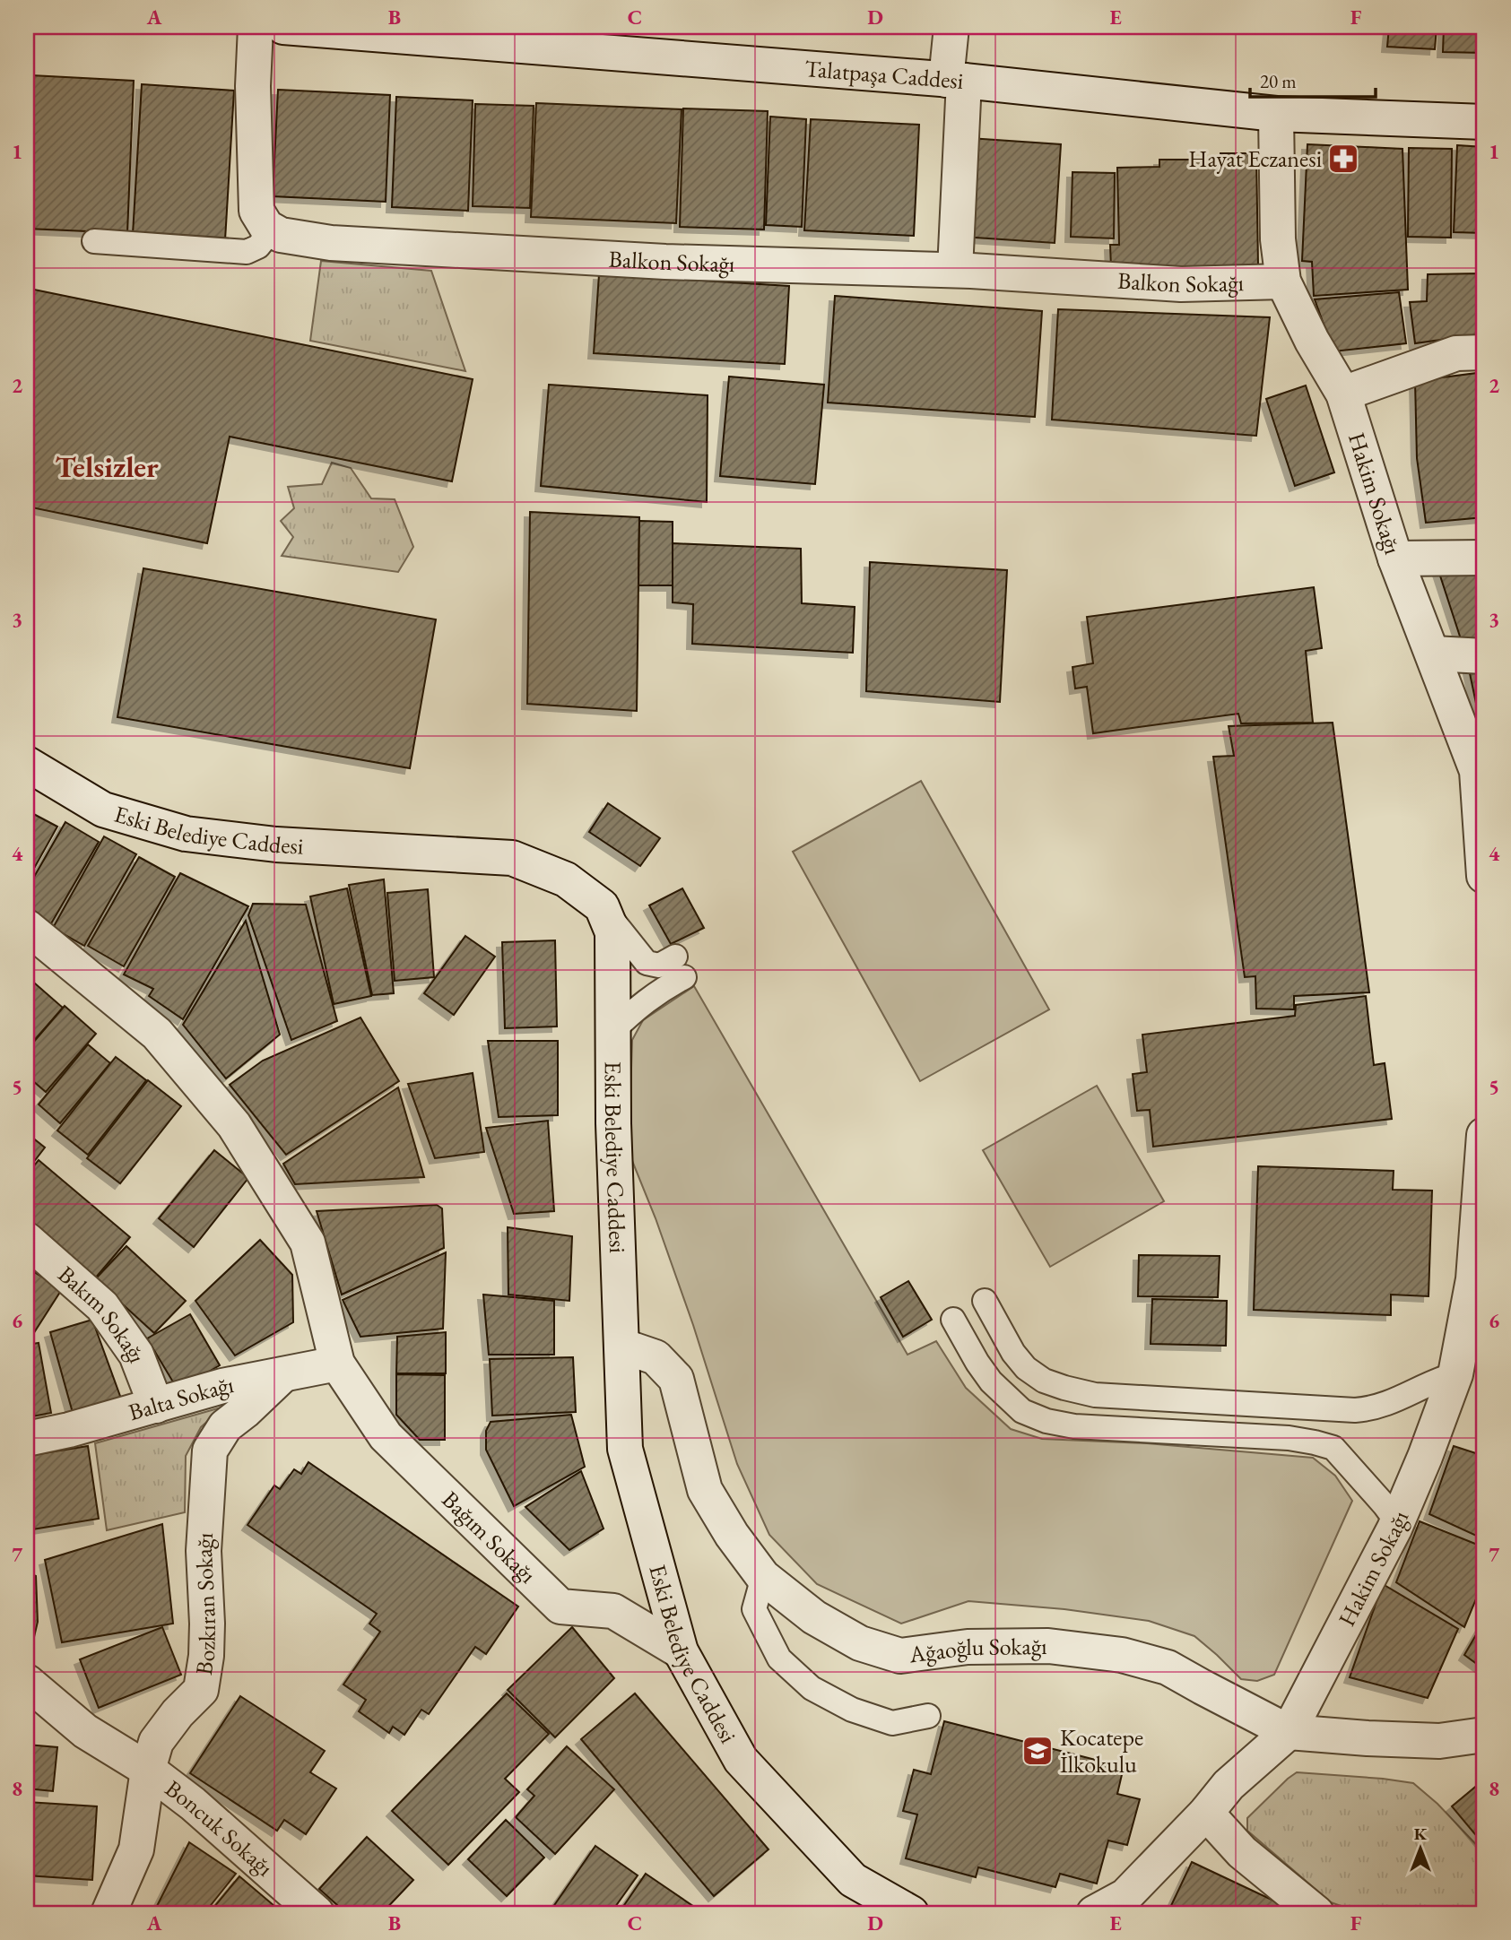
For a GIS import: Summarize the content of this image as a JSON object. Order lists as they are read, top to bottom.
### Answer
{
  "streets": {
    "street": [
      "Talatpaşa Caddesi",
      "Balkon Sokağı",
      "Hakim Sokağı",
      "Eski Belediye Caddesi",
      "Bakım Sokağı",
      "Balta Sokağı",
      "Bağım Sokağı",
      "Bozkıran Sokağı",
      "Ağaoğlu Sokağı",
      "Boncuk Sokağı"
    ]
  },
  "crossings": [
    ["Talatpaşa Caddesi", "Hakim Sokağı"],
    ["Balkon Sokağı", "Hakim Sokağı"],
    ["Hakim Sokağı", "Ağaoğlu Sokağı"],
    ["Eski Belediye Caddesi", "Bağım Sokağı"],
    ["Eski Belediye Caddesi", "Ağaoğlu Sokağı"],
    ["Bakım Sokağı", "Balta Sokağı"],
    ["Balta Sokağı", "Bağım Sokağı"],
    ["Balta Sokağı", "Bozkıran Sokağı"],
    ["Bozkıran Sokağı", "Boncuk Sokağı"]
  ],
  "districts": ["Telsizler"],
  "places": {
    "pharmacy": ["Hayat Eczanesi"],
    "school or university": ["Kocatepe İlkokulu"]
  },
  "scale_bar": "20 m",
  "north": "top",
  "grid": {
    "columns": [
      "A",
      "B",
      "C",
      "D",
      "E",
      "F"
    ],
    "rows": [
      "1",
      "2",
      "3",
      "4",
      "5",
      "6",
      "7",
      "8"
    ]
  }
}
